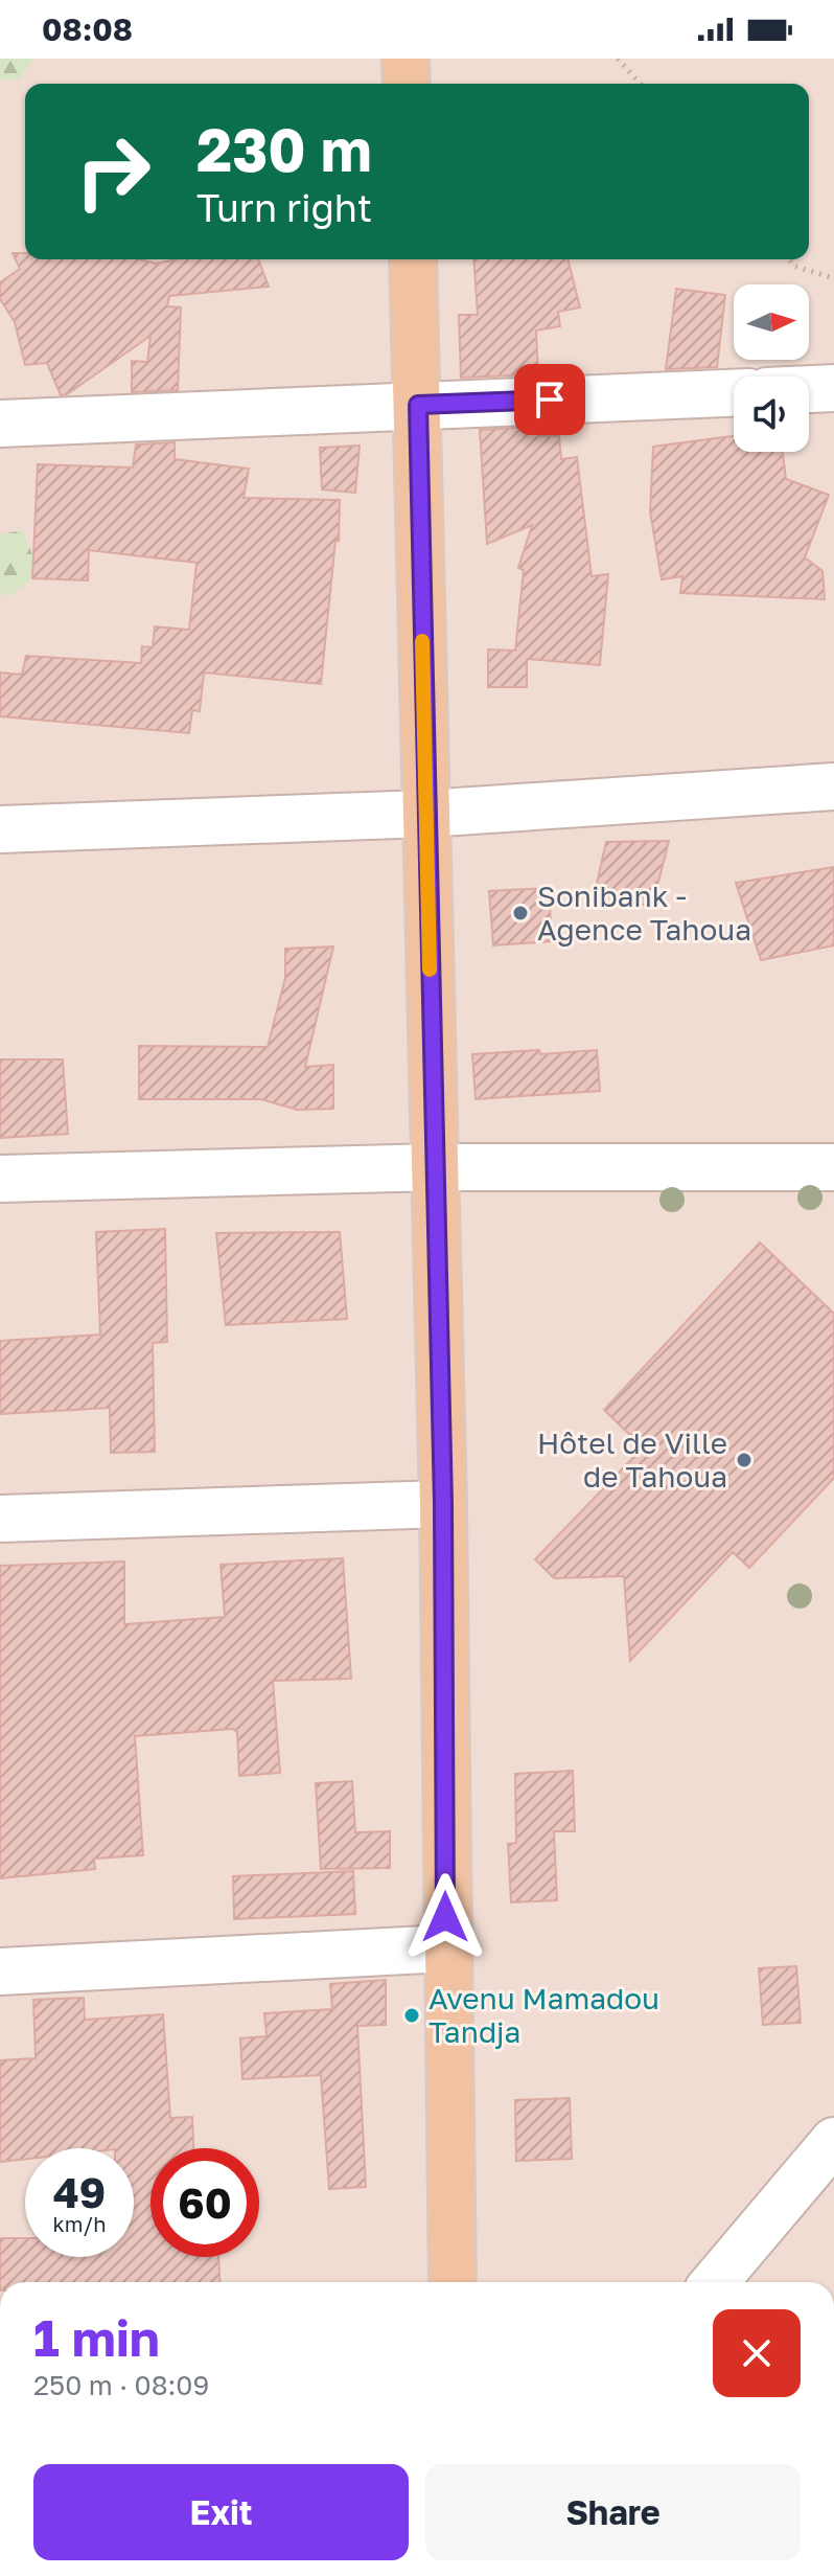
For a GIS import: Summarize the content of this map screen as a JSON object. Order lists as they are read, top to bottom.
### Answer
{
  "places": ["Sonibank - Agence Tahoua", "Hôtel de Ville de Tahoua", "Avenu Mamadou Tandja"],
  "north": "right",
  "page": {
    "status": "08:08",
    "turn": ["230 m", "Turn right"],
    "speed": "49 km/h",
    "limit": "60",
    "heading": ["1 min", "250 m · 08:09"],
    "buttons": ["Exit", "Share"]
  }
}
